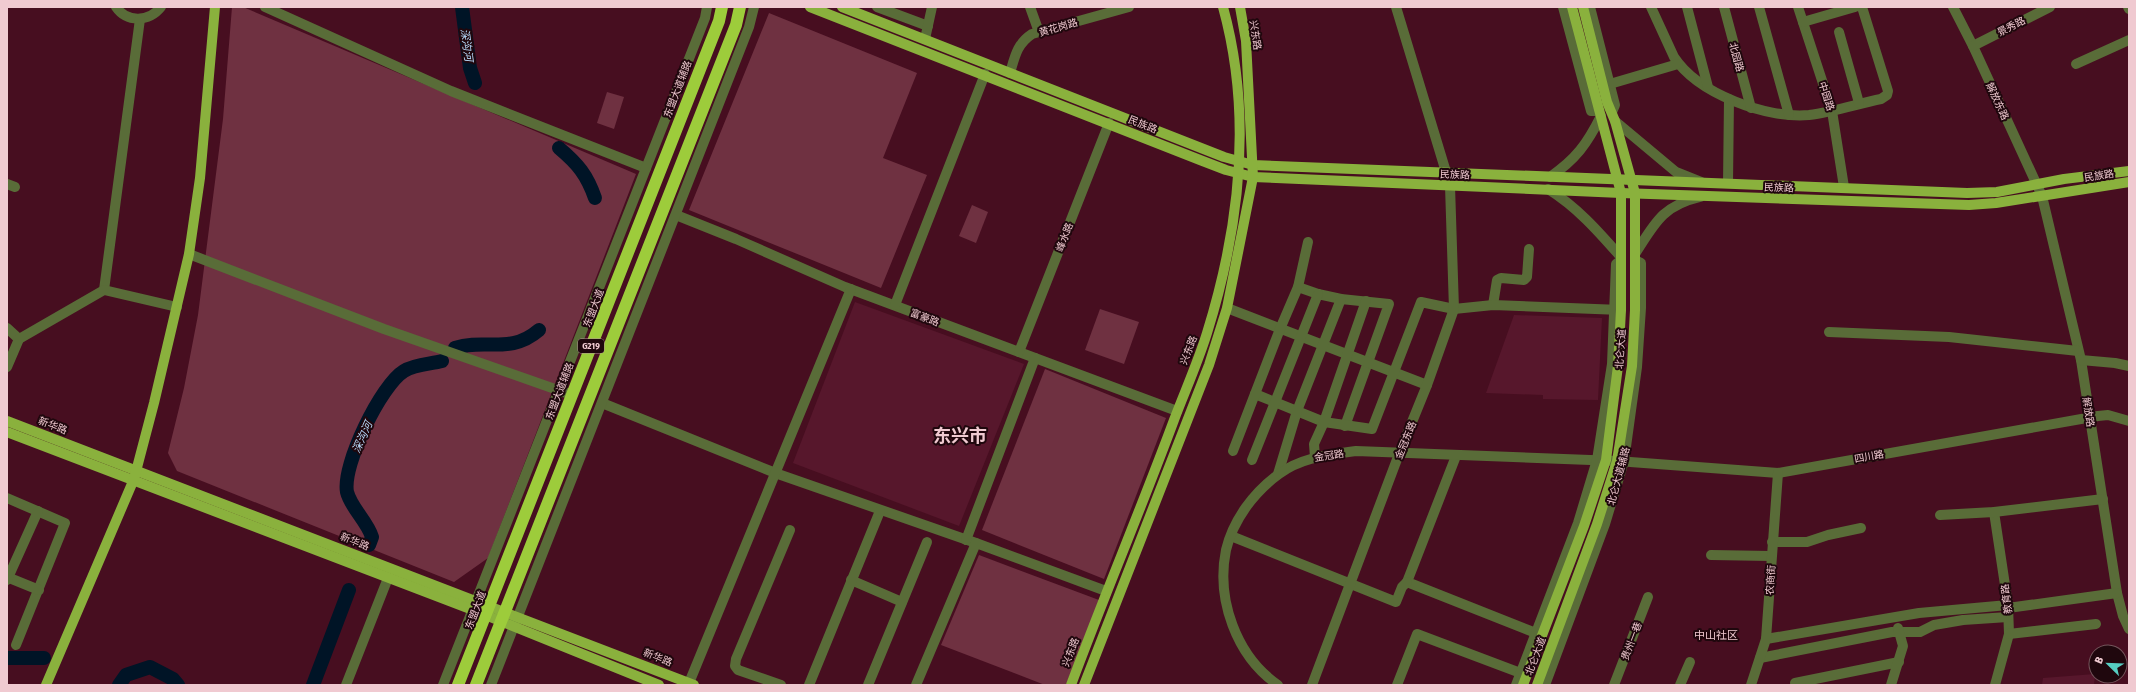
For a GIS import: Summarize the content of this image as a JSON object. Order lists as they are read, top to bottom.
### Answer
{
  "streets": {
    "highway": ["东盟大道", "G219"],
    "main road": [
      "兴东路",
      "民族路",
      "北仑大道",
      "新华路"
    ],
    "street": [
      "景秀路",
      "黄花岗路",
      "北园路",
      "东盟大道辅路",
      "中园路",
      "解放东路",
      "峰水路",
      "富豪路",
      "解放路",
      "金冠东路",
      "金冠路",
      "四川路",
      "农商街",
      "教育路",
      "贵州一巷"
    ]
  },
  "crossings": [
    ["景秀路", "解放东路"],
    ["黄花岗路", "民族路"],
    ["兴东路", "民族路"],
    ["兴东路", "富豪路"],
    ["东盟大道辅路", "新华路"],
    ["中园路", "民族路"],
    ["解放东路", "民族路"],
    ["解放东路", "解放路"],
    ["民族路", "峰水路"],
    ["民族路", "北仑大道"],
    ["民族路", "解放路"],
    ["民族路", "金冠东路"],
    ["峰水路", "富豪路"],
    ["东盟大道", "新华路"],
    ["G219", "新华路"],
    ["北仑大道", "金冠路"],
    ["北仑大道", "四川路"],
    ["解放路", "四川路"],
    ["金冠东路", "金冠路"],
    ["金冠路", "四川路"],
    ["四川路", "农商街"]
  ],
  "districts": ["东兴市", "中山社区"],
  "water": ["深沟河"],
  "north": "top left"
}
